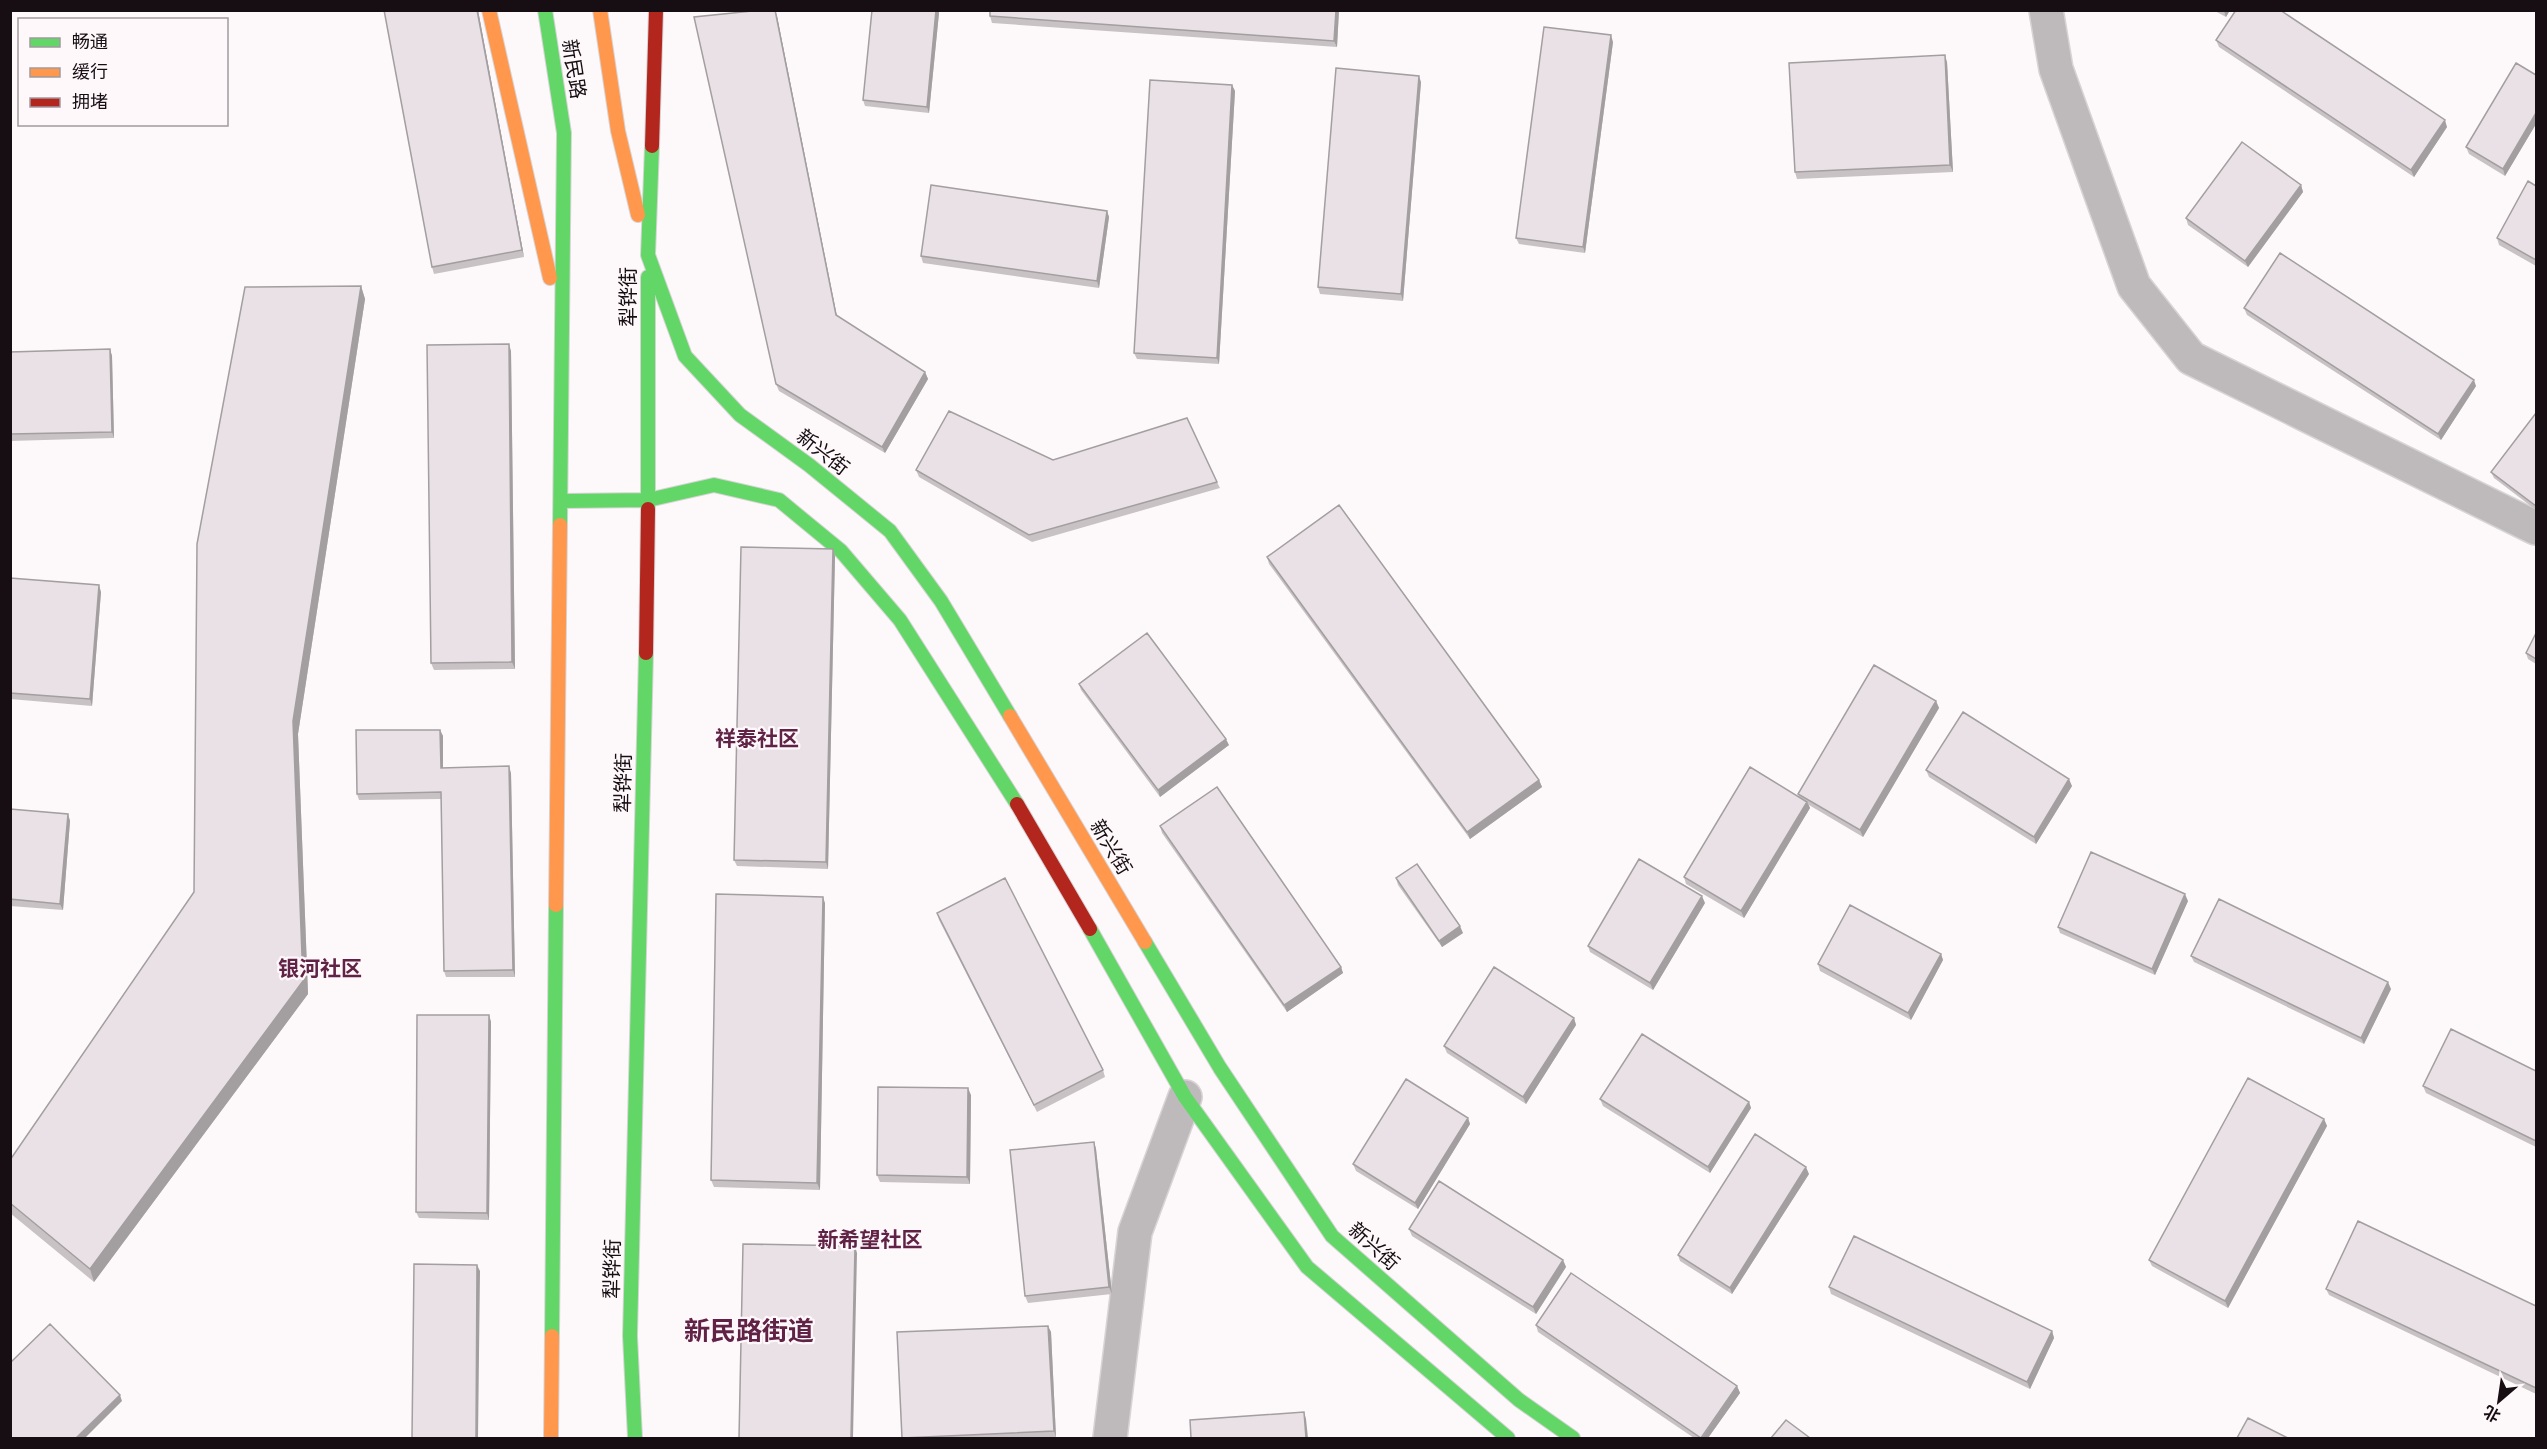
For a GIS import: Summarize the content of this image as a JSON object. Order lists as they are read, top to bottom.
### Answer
{
  "streets": {
    "street": ["新民路", "犁铧街", "新兴街"]
  },
  "crossings": [
    ["新民路", "犁铧街"],
    ["犁铧街", "新兴街"]
  ],
  "districts": [
    "祥泰社区",
    "银河社区",
    "新希望社区",
    "新民路街道"
  ],
  "legend": ["畅通", "缓行", "拥堵"],
  "north": "bottom left"
}
